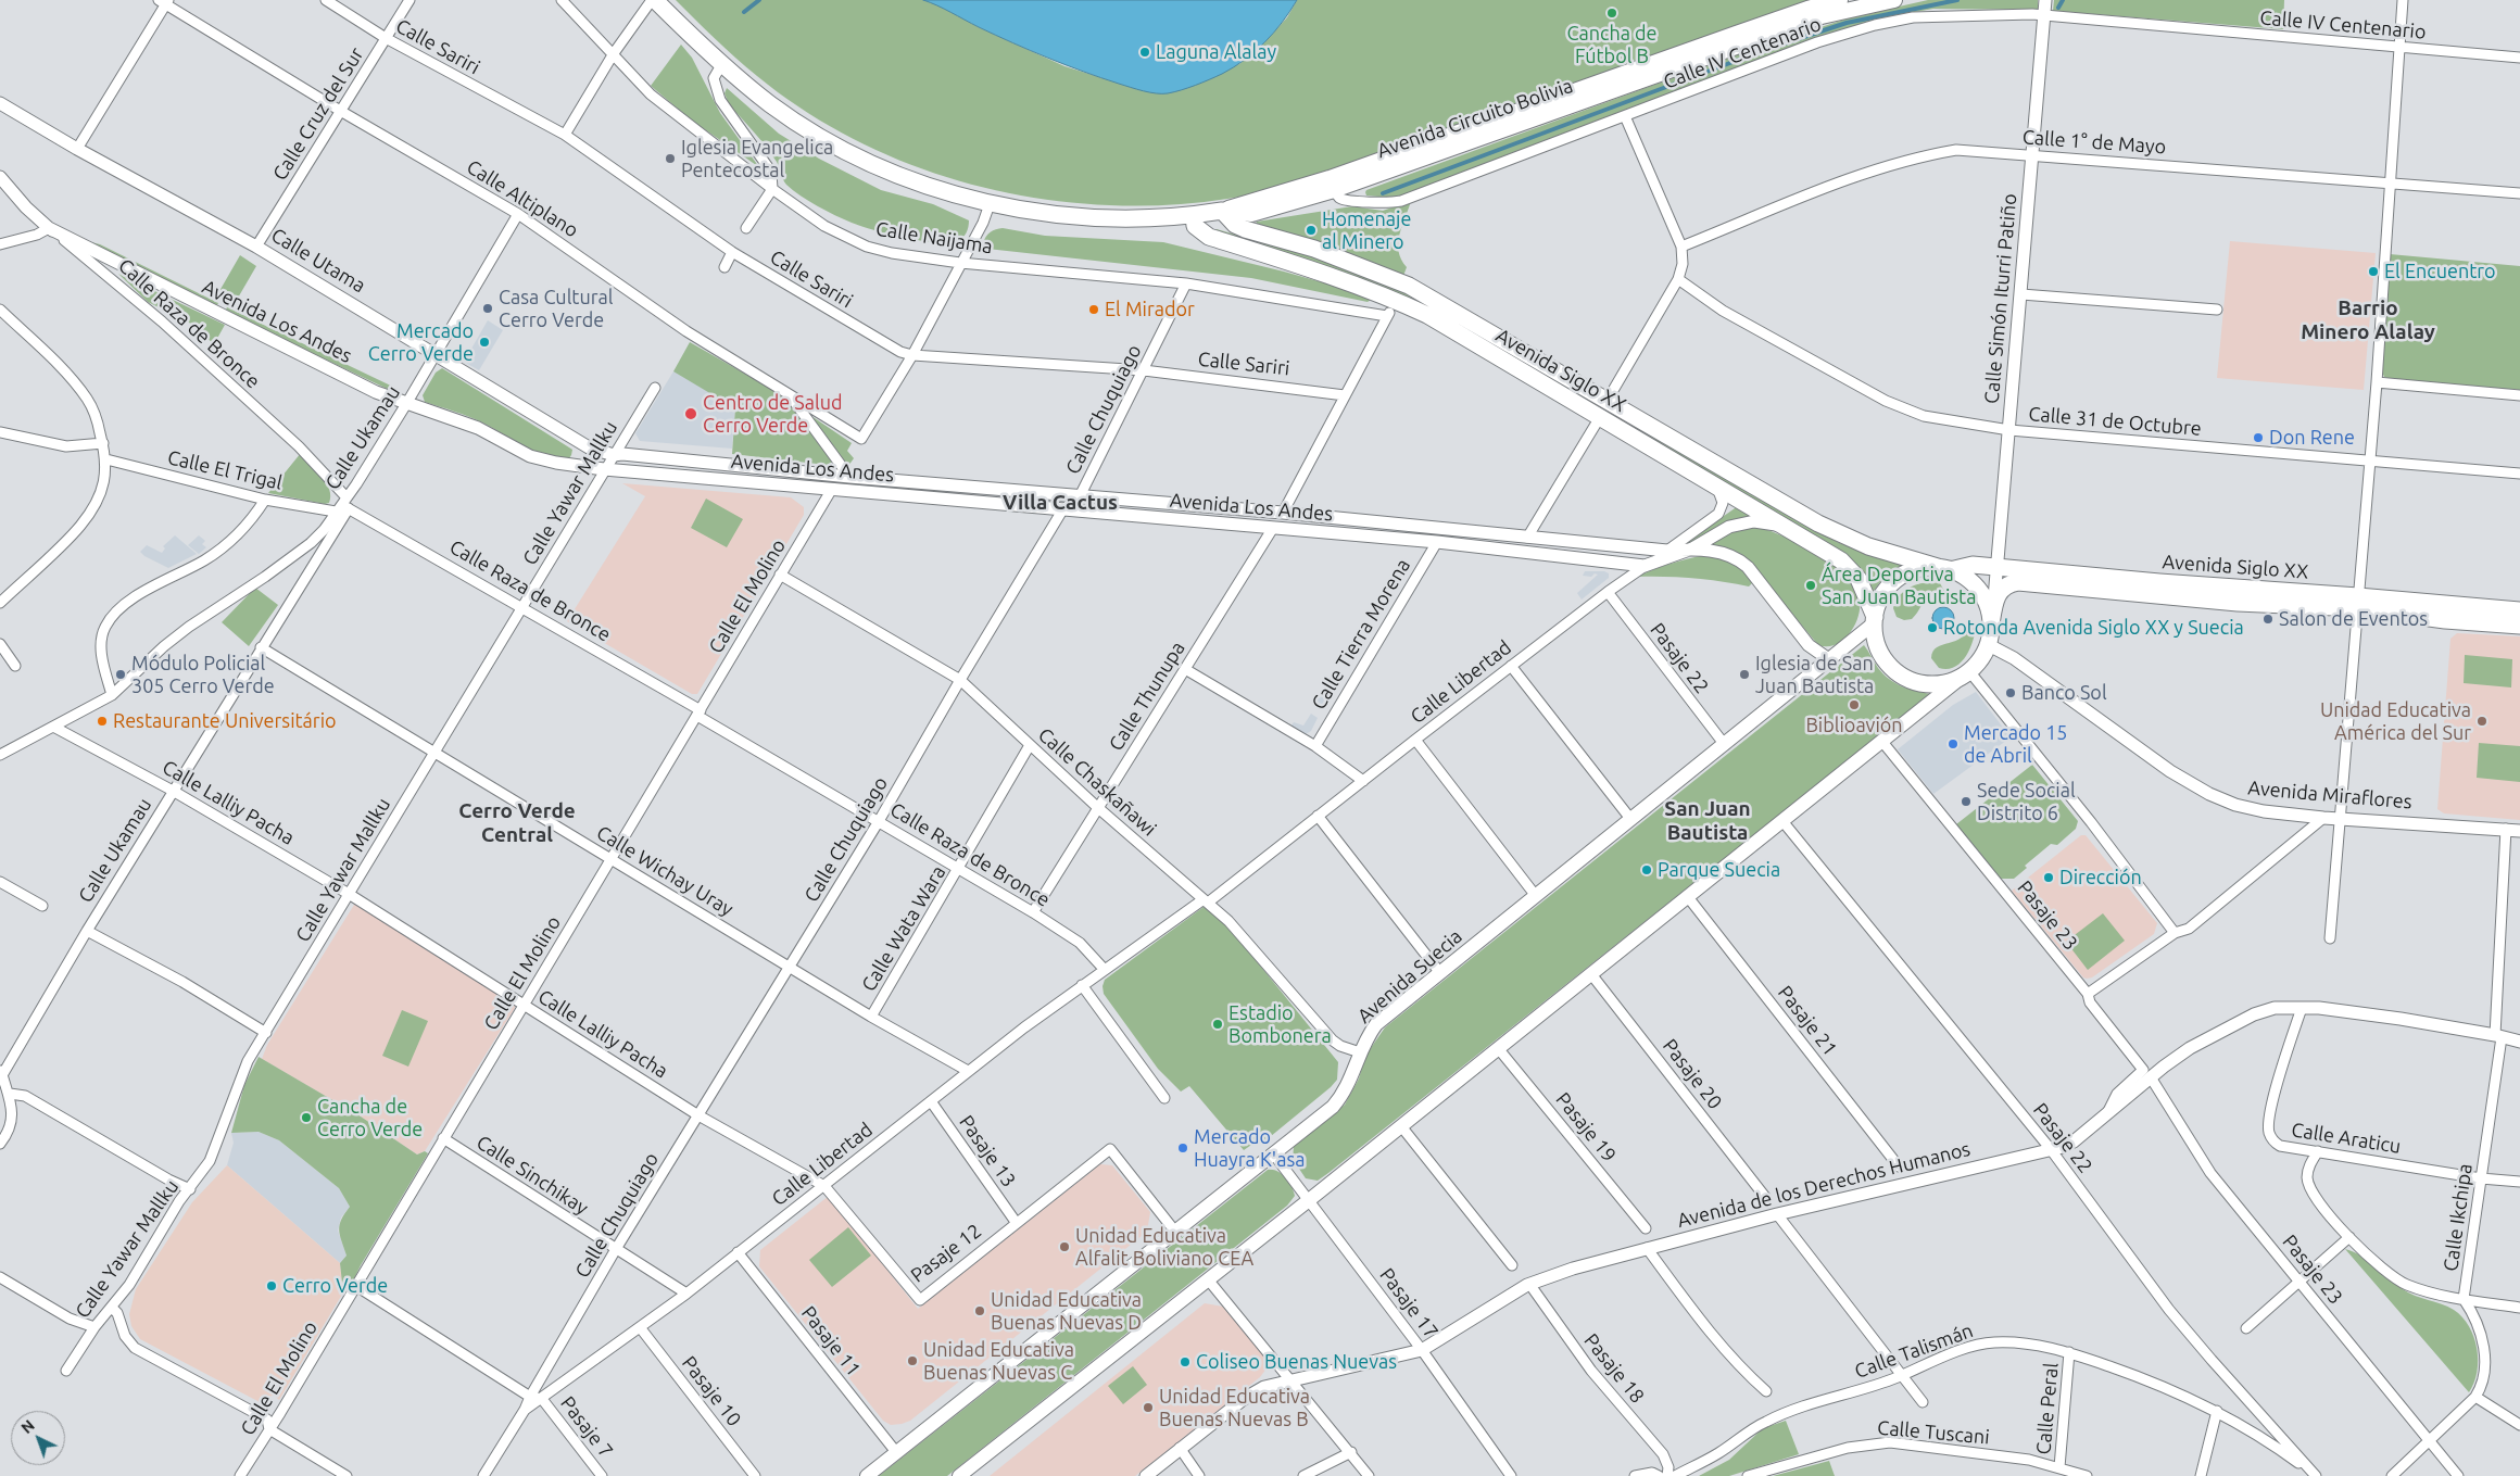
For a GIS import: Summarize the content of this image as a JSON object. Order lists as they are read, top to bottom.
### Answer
{
  "streets": {
    "highway": ["Avenida Circuito Bolivia", "Avenida Siglo XX"],
    "main road": ["Avenida Suecia"],
    "street": [
      "Calle IV Centenario",
      "Calle Sariri",
      "Calle Cruz del Sur",
      "Calle 1° de Mayo",
      "Calle Altiplano",
      "Calle Naijama",
      "Calle Utama",
      "Calle Simón Iturri Patiño",
      "Avenida Los Andes",
      "Calle Raza de Bronce",
      "Calle Chuquiago",
      "Calle 31 de Octubre",
      "Calle Ukamau",
      "Calle El Trigal",
      "Calle Yawar Mallku",
      "Calle El Molino",
      "Calle Tierra Morena",
      "Pasaje 22",
      "Calle Libertad",
      "Calle Thunupa",
      "Calle Chaskañawi",
      "Avenida Miraflores",
      "Calle Lalliy Pacha",
      "Calle Wichay Uray",
      "Pasaje 23",
      "Calle Wata Wara",
      "Pasaje 21",
      "Pasaje 20",
      "Pasaje 19",
      "Calle Araticu",
      "Pasaje 13",
      "Calle Sinchikay",
      "Avenida de los Derechos Humanos",
      "Calle Ikchipa",
      "Pasaje 12",
      "Pasaje 17",
      "Pasaje 11",
      "Calle Talismán",
      "Pasaje 18",
      "Pasaje 10",
      "Calle Peral",
      "Pasaje 7",
      "Calle Tuscani"
    ]
  },
  "crossings": [
    ["Calle IV Centenario", "Avenida Circuito Bolivia"],
    ["Calle IV Centenario", "Calle Simón Iturri Patiño"],
    ["Calle Sariri", "Calle Cruz del Sur"],
    ["Calle Sariri", "Calle Altiplano"],
    ["Calle Sariri", "Calle Chuquiago"],
    ["Calle Cruz del Sur", "Calle Altiplano"],
    ["Calle Cruz del Sur", "Calle Utama"],
    ["Avenida Circuito Bolivia", "Avenida Siglo XX"],
    ["Calle 1° de Mayo", "Calle Simón Iturri Patiño"],
    ["Calle Altiplano", "Calle Ukamau"],
    ["Calle Naijama", "Calle Chuquiago"],
    ["Calle Utama", "Avenida Los Andes"],
    ["Calle Utama", "Calle Ukamau"],
    ["Calle Utama", "Calle Yawar Mallku"],
    ["Calle Simón Iturri Patiño", "Avenida Siglo XX"],
    ["Calle Simón Iturri Patiño", "Calle 31 de Octubre"],
    ["Avenida Los Andes", "Calle Raza de Bronce"],
    ["Avenida Los Andes", "Avenida Siglo XX"],
    ["Avenida Los Andes", "Calle Chuquiago"],
    ["Avenida Los Andes", "Calle Ukamau"],
    ["Avenida Los Andes", "Calle Yawar Mallku"],
    ["Avenida Los Andes", "Calle El Molino"],
    ["Avenida Los Andes", "Calle Tierra Morena"],
    ["Avenida Los Andes", "Calle Libertad"],
    ["Avenida Los Andes", "Calle Thunupa"],
    ["Avenida Los Andes", "Avenida Suecia"],
    ["Calle Raza de Bronce", "Calle Chuquiago"],
    ["Calle Raza de Bronce", "Calle Ukamau"],
    ["Calle Raza de Bronce", "Calle El Trigal"],
    ["Calle Raza de Bronce", "Calle Yawar Mallku"],
    ["Calle Raza de Bronce", "Calle El Molino"],
    ["Calle Raza de Bronce", "Calle Libertad"],
    ["Calle Raza de Bronce", "Calle Thunupa"],
    ["Calle Raza de Bronce", "Calle Wata Wara"],
    ["Avenida Siglo XX", "Calle Libertad"],
    ["Avenida Siglo XX", "Avenida Miraflores"],
    ["Avenida Siglo XX", "Avenida Suecia"],
    ["Calle Chuquiago", "Calle Libertad"],
    ["Calle Chuquiago", "Calle Chaskañawi"],
    ["Calle Chuquiago", "Calle Lalliy Pacha"],
    ["Calle Chuquiago", "Calle Wichay Uray"],
    ["Calle Chuquiago", "Calle Sinchikay"],
    ["Calle Ukamau", "Calle El Trigal"],
    ["Calle Ukamau", "Calle Lalliy Pacha"],
    ["Calle Ukamau", "Calle Wichay Uray"],
    ["Calle Yawar Mallku", "Calle Lalliy Pacha"],
    ["Calle Yawar Mallku", "Calle Wichay Uray"],
    ["Calle El Molino", "Calle Chaskañawi"],
    ["Calle El Molino", "Calle Lalliy Pacha"],
    ["Calle El Molino", "Calle Wichay Uray"],
    ["Calle El Molino", "Calle Sinchikay"],
    ["Pasaje 22", "Calle Libertad"],
    ["Pasaje 22", "Avenida Suecia"],
    ["Pasaje 22", "Avenida de los Derechos Humanos"],
    ["Pasaje 22", "Calle Talismán"],
    ["Calle Libertad", "Calle Chaskañawi"],
    ["Calle Libertad", "Calle Lalliy Pacha"],
    ["Calle Libertad", "Calle Wichay Uray"],
    ["Calle Libertad", "Pasaje 13"],
    ["Calle Libertad", "Calle Sinchikay"],
    ["Calle Libertad", "Pasaje 12"],
    ["Calle Libertad", "Pasaje 11"],
    ["Calle Libertad", "Pasaje 10"],
    ["Calle Libertad", "Pasaje 7"],
    ["Calle Thunupa", "Calle Chaskañawi"],
    ["Calle Chaskañawi", "Calle Wata Wara"],
    ["Calle Chaskañawi", "Avenida Suecia"],
    ["Avenida Miraflores", "Avenida Suecia"],
    ["Avenida Miraflores", "Calle Ikchipa"],
    ["Calle Lalliy Pacha", "Pasaje 12"],
    ["Calle Wichay Uray", "Calle Wata Wara"],
    ["Pasaje 23", "Avenida de los Derechos Humanos"],
    ["Avenida Suecia", "Pasaje 12"],
    ["Avenida Suecia", "Pasaje 17"],
    ["Avenida Suecia", "Pasaje 11"],
    ["Calle Araticu", "Avenida de los Derechos Humanos"],
    ["Calle Araticu", "Calle Ikchipa"],
    ["Pasaje 13", "Pasaje 12"],
    ["Avenida de los Derechos Humanos", "Calle Ikchipa"],
    ["Avenida de los Derechos Humanos", "Pasaje 17"],
    ["Avenida de los Derechos Humanos", "Pasaje 18"],
    ["Calle Talismán", "Calle Peral"],
    ["Calle Peral", "Calle Tuscani"]
  ],
  "districts": [
    "Barrio Minero Alalay",
    "Villa Cactus",
    "San Juan Bautista",
    "Cerro Verde Central"
  ],
  "places": [
    "Cancha de Fútbol B",
    "Laguna Alalay",
    "Iglesia Evangelica Pentecostal",
    "Homenaje al Minero",
    "El Encuentro",
    "Casa Cultural Cerro Verde",
    "El Mirador",
    "Mercado Cerro Verde",
    "Centro de Salud Cerro Verde",
    "Don Rene",
    "Área Deportiva San Juan Bautista",
    "Salon de Eventos",
    "Rotonda Avenida Siglo XX y Suecia",
    "Módulo Policial 305 Cerro Verde",
    "Iglesia de San Juan Bautista",
    "Banco Sol",
    "Biblioavión",
    "Restaurante Universitário",
    "Unidad Educativa América del Sur",
    "Mercado 15 de Abril",
    "Sede Social Distrito 6",
    "Parque Suecia",
    "Dirección",
    "Estadio Bombonera",
    "Cancha de Cerro Verde",
    "Mercado Huayra K'asa",
    "Unidad Educativa Alfalit Boliviano CEA",
    "Cerro Verde",
    "Unidad Educativa Buenas Nuevas D",
    "Unidad Educativa Buenas Nuevas C",
    "Coliseo Buenas Nuevas",
    "Unidad Educativa Buenas Nuevas B"
  ],
  "north": "top left"
}
